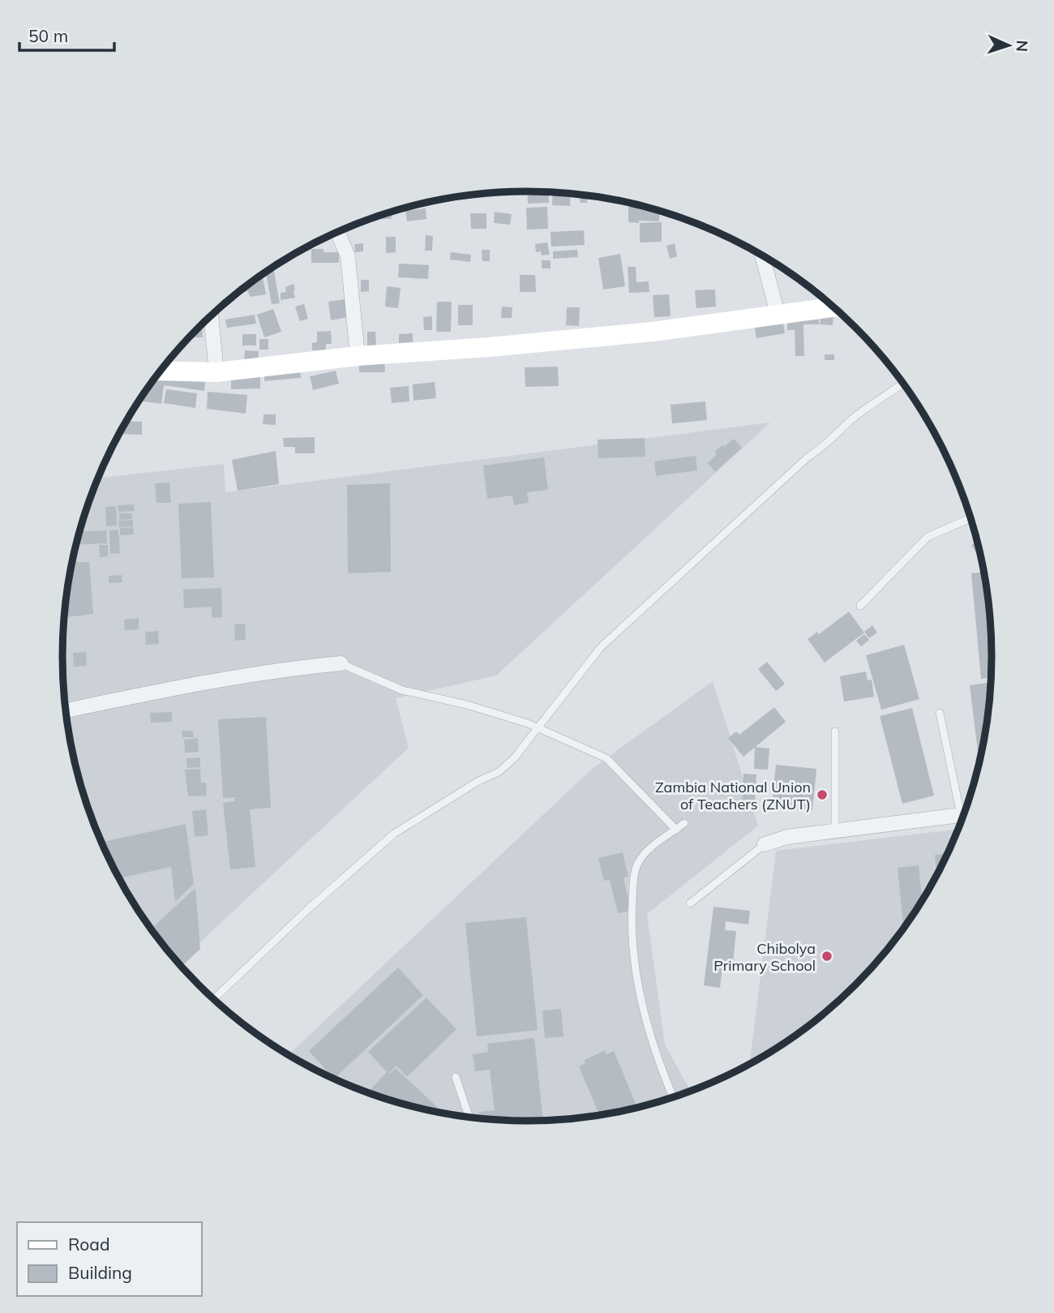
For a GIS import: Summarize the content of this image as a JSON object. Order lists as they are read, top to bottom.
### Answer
{
  "places": ["Zambia National Union of Teachers (ZNUT)", "Chibolya Primary School"],
  "legend": ["Road", "Building"],
  "scale_bar": "50 m",
  "north": "right"
}
